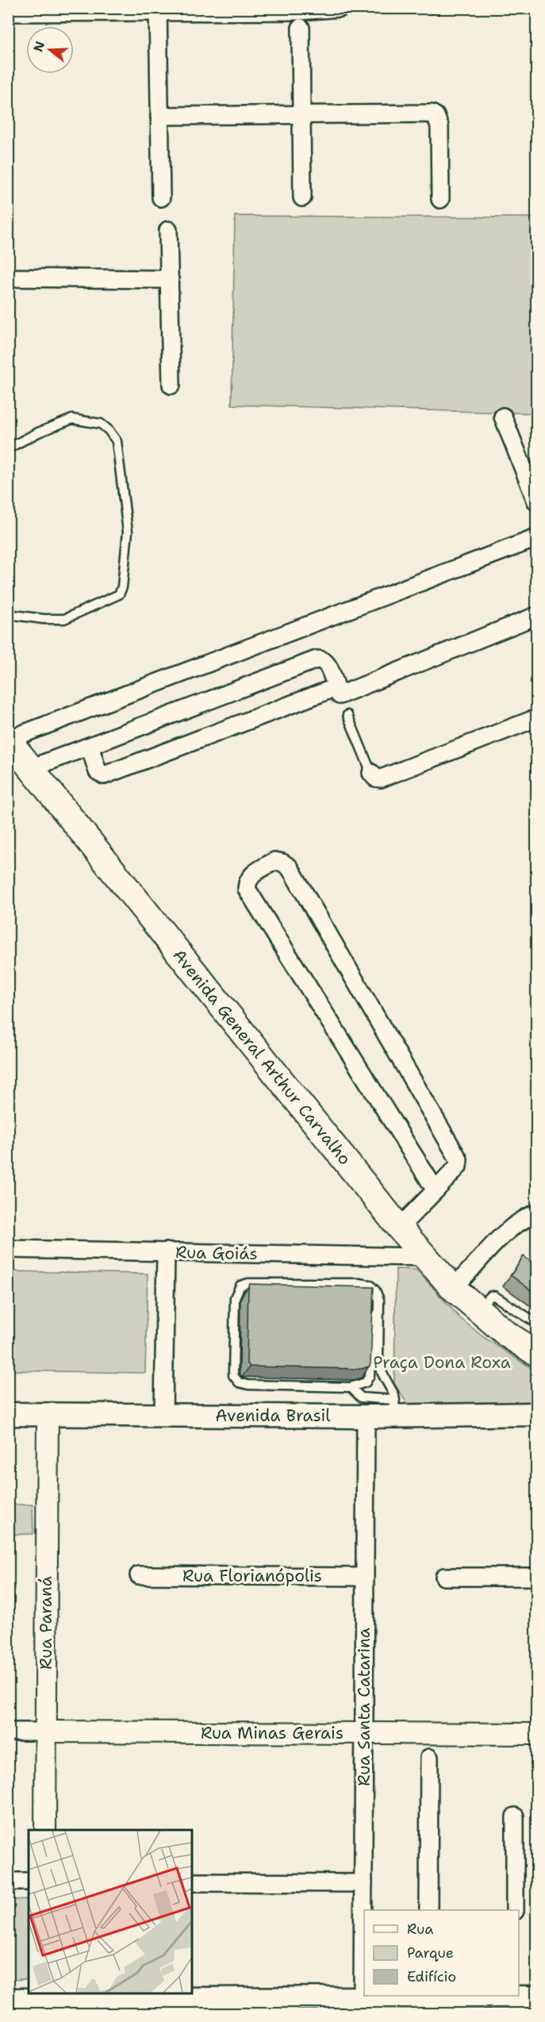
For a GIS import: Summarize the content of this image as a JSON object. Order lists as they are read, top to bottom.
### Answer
{
  "streets": {
    "main road": ["Avenida General Arthur Carvalho", "Avenida Brasil"],
    "street": [
      "Rua Goiás",
      "Rua Florianópolis",
      "Rua Paraná",
      "Rua Santa Catarina",
      "Rua Minas Gerais"
    ]
  },
  "crossings": [
    ["Avenida General Arthur Carvalho", "Rua Goiás"],
    ["Avenida Brasil", "Rua Paraná"],
    ["Avenida Brasil", "Rua Santa Catarina"],
    ["Rua Florianópolis", "Rua Santa Catarina"],
    ["Rua Paraná", "Rua Minas Gerais"],
    ["Rua Santa Catarina", "Rua Minas Gerais"]
  ],
  "parks": ["Praça Dona Roxa"],
  "legend": ["Rua", "Parque", "Edifício"],
  "north": "left"
}
